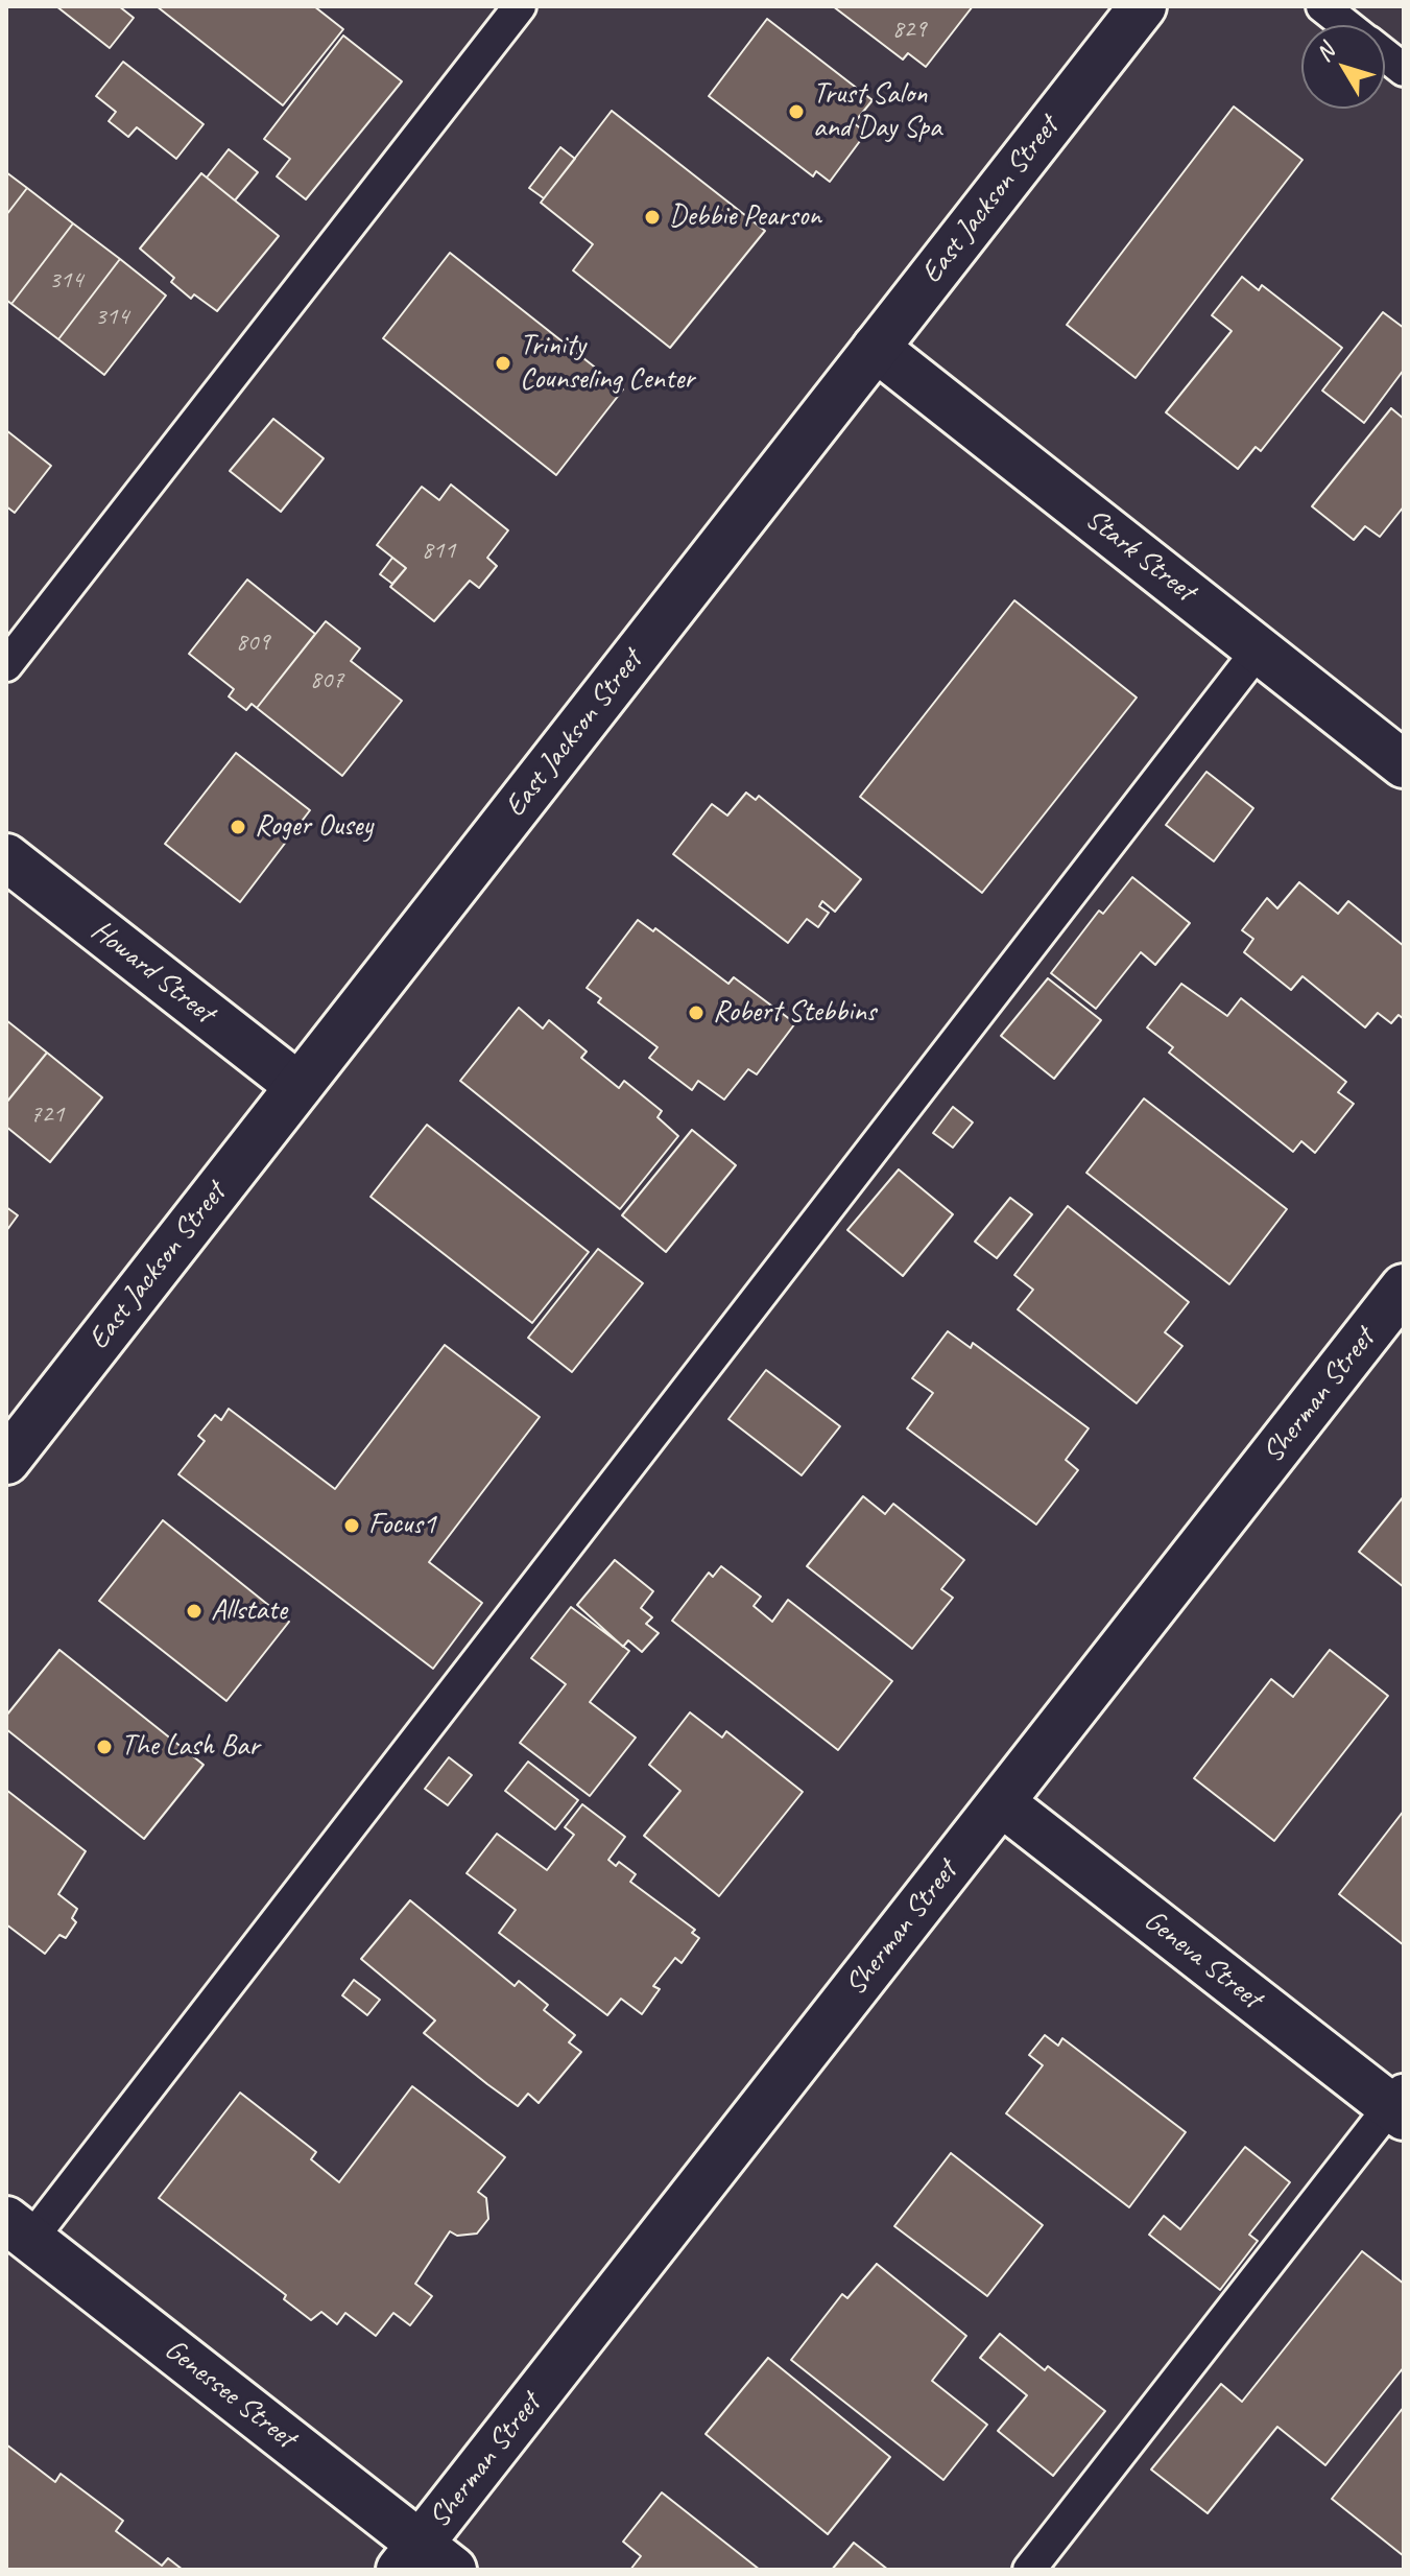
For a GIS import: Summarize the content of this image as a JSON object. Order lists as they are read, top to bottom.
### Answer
{
  "streets": {
    "street": [
      "East Jackson Street",
      "Stark Street",
      "Howard Street",
      "Sherman Street",
      "Geneva Street",
      "Genessee Street"
    ]
  },
  "crossings": [
    ["East Jackson Street", "Stark Street"],
    ["East Jackson Street", "Howard Street"],
    ["Sherman Street", "Geneva Street"],
    ["Sherman Street", "Genessee Street"]
  ],
  "places": [
    "Trust Salon and Day Spa",
    "Debbie Pearson",
    "Trinity Counseling Center",
    "Roger Ousey",
    "Robert Stebbins",
    "Focus1",
    "Allstate",
    "The Lash Bar"
  ],
  "house_numbers": [
    "829",
    "314",
    "314",
    "811",
    "809",
    "807",
    "721"
  ],
  "north": "top left"
}
